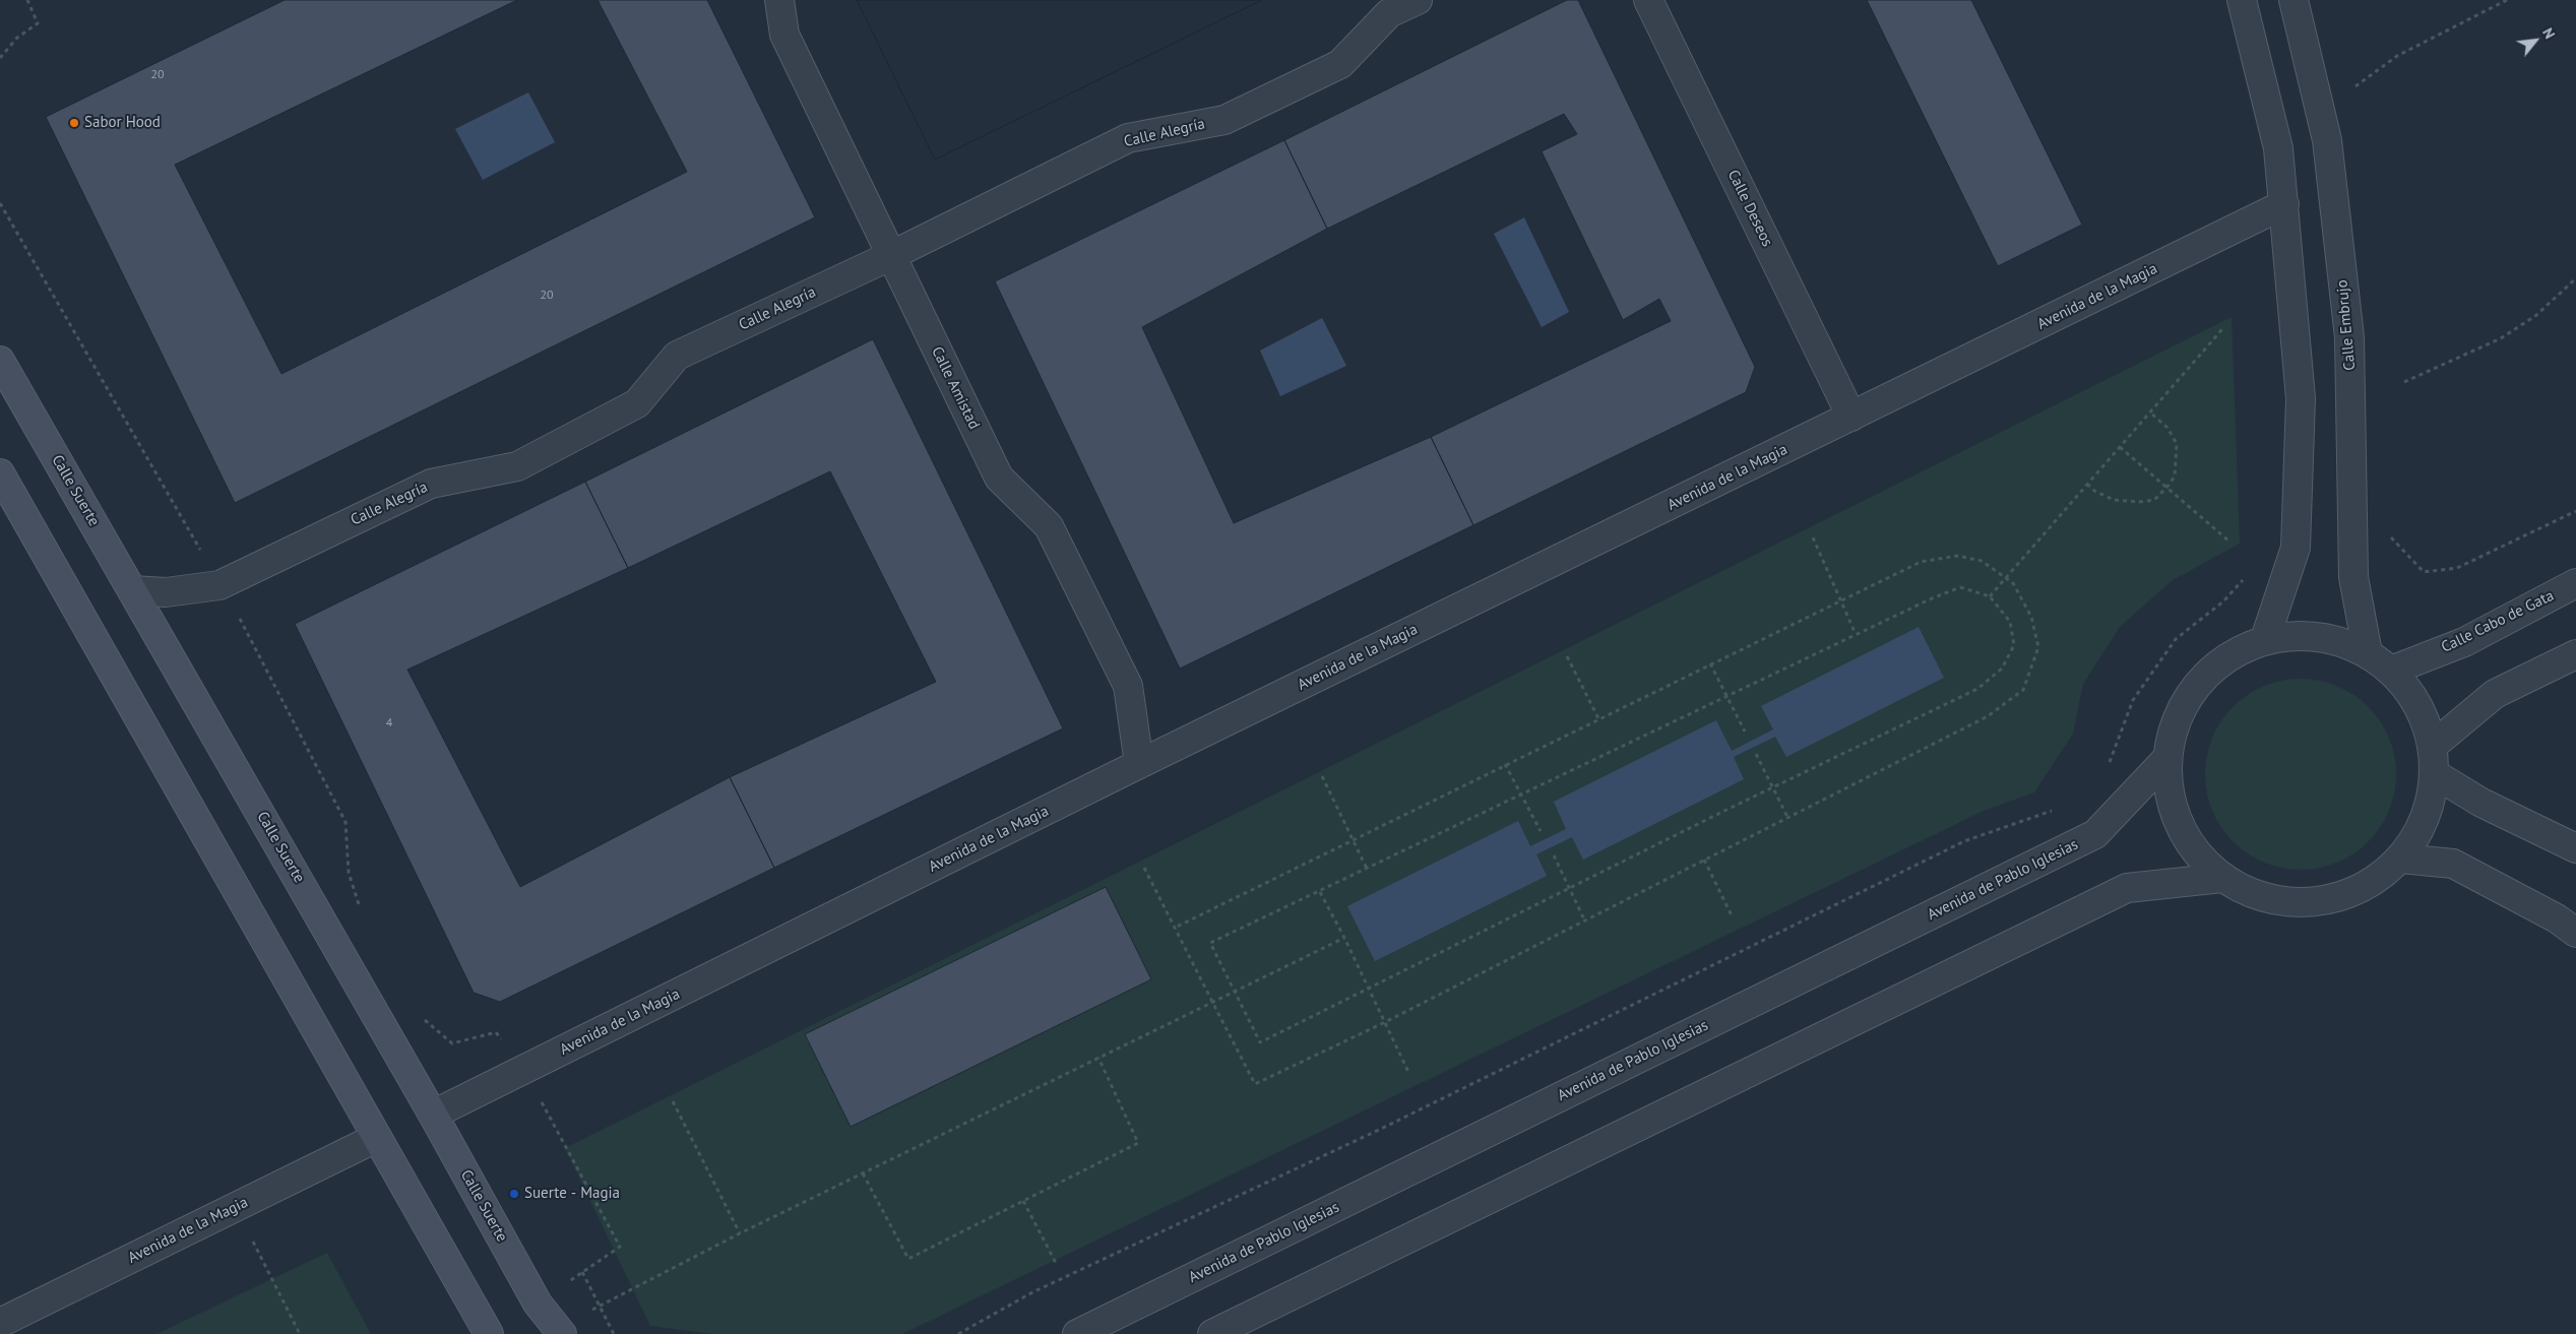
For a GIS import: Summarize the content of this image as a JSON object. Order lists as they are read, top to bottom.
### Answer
{
  "streets": {
    "main road": ["Calle Suerte"],
    "street": [
      "Calle Alegría",
      "Calle Deseos",
      "Avenida de la Magia",
      "Calle Embrujo",
      "Calle Amistad",
      "Calle Cabo de Gata",
      "Avenida de Pablo Iglesias"
    ]
  },
  "crossings": [
    ["Calle Alegría", "Calle Amistad"],
    ["Calle Alegría", "Calle Suerte"],
    ["Calle Deseos", "Avenida de la Magia"],
    ["Avenida de la Magia", "Calle Amistad"],
    ["Avenida de la Magia", "Calle Suerte"]
  ],
  "places": ["Sabor Hood", "Suerte - Magia"],
  "house_numbers": ["20", "20", "4"],
  "north": "top right"
}
